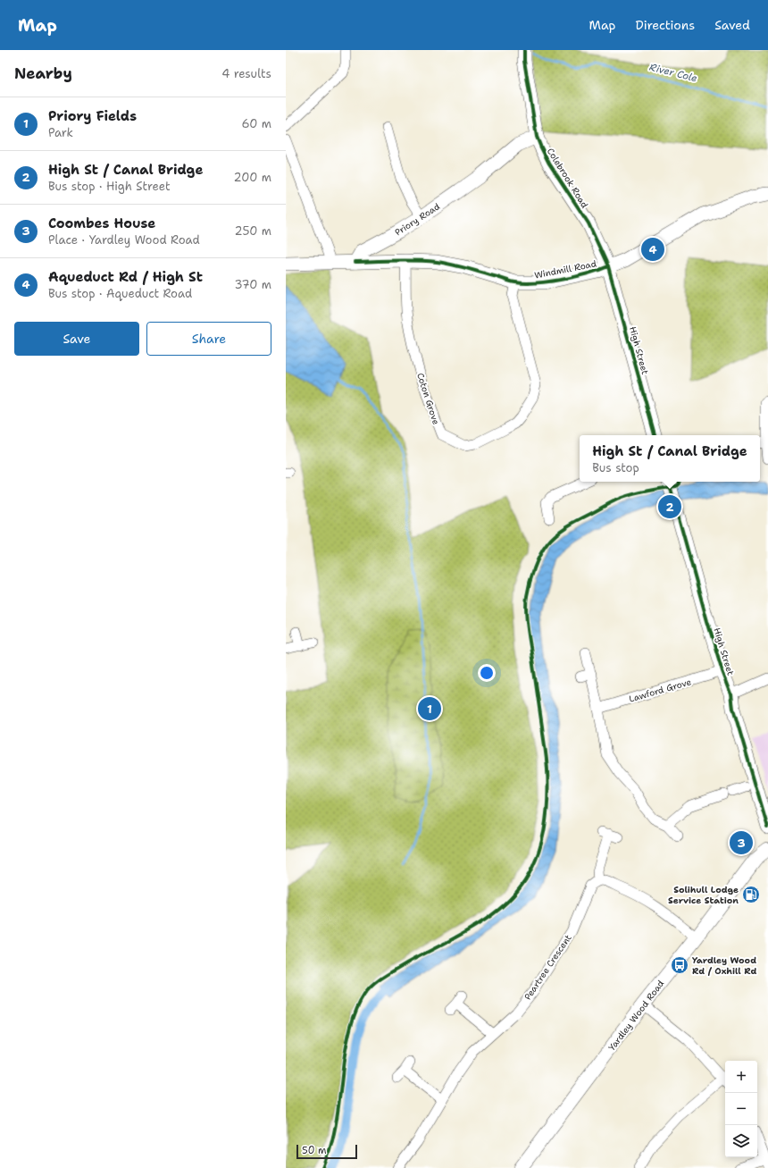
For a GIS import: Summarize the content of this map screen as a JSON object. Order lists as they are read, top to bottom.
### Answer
{
  "streets": {
    "street": [
      "Colebrook Road",
      "Priory Road",
      "Windmill Road",
      "High Street",
      "Coton Grove",
      "Lawford Grove",
      "Peartree Crescent",
      "Yardley Wood Road"
    ]
  },
  "crossings": [
    ["Colebrook Road", "Priory Road"],
    ["Colebrook Road", "Windmill Road"],
    ["Colebrook Road", "High Street"],
    ["Priory Road", "Windmill Road"],
    ["Windmill Road", "High Street"],
    ["Windmill Road", "Coton Grove"],
    ["High Street", "Lawford Grove"]
  ],
  "water": ["River Cole"],
  "places": {
    "fuel station": ["Solihull Lodge Service Station"],
    "bus stop": ["Yardley Wood Rd / Oxhill Rd"]
  },
  "scale_bar": "50 m",
  "page": {
    "header": "Map",
    "nav": ["Map", "Directions", "Saved"],
    "heading": ["Nearby", "4 results"],
    "list": [
      {
        "mark": "1",
        "name": "Priory Fields",
        "note": "Park",
        "value": "60 m"
      },
      {
        "mark": "2",
        "name": "High St / Canal Bridge",
        "note": "Bus stop · High Street",
        "value": "200 m"
      },
      {
        "mark": "3",
        "name": "Coombes House",
        "note": "Place · Yardley Wood Road",
        "value": "250 m"
      },
      {
        "mark": "4",
        "name": "Aqueduct Rd / High St",
        "note": "Bus stop · Aqueduct Road",
        "value": "370 m"
      }
    ],
    "pins": [
      "4",
      "2",
      "1",
      "3"
    ],
    "buttons": ["Save", "Share"],
    "popup": ["High St / Canal Bridge", "Bus stop"],
    "map_buttons": ["+", "−"],
    "scale": "50 m"
  }
}
